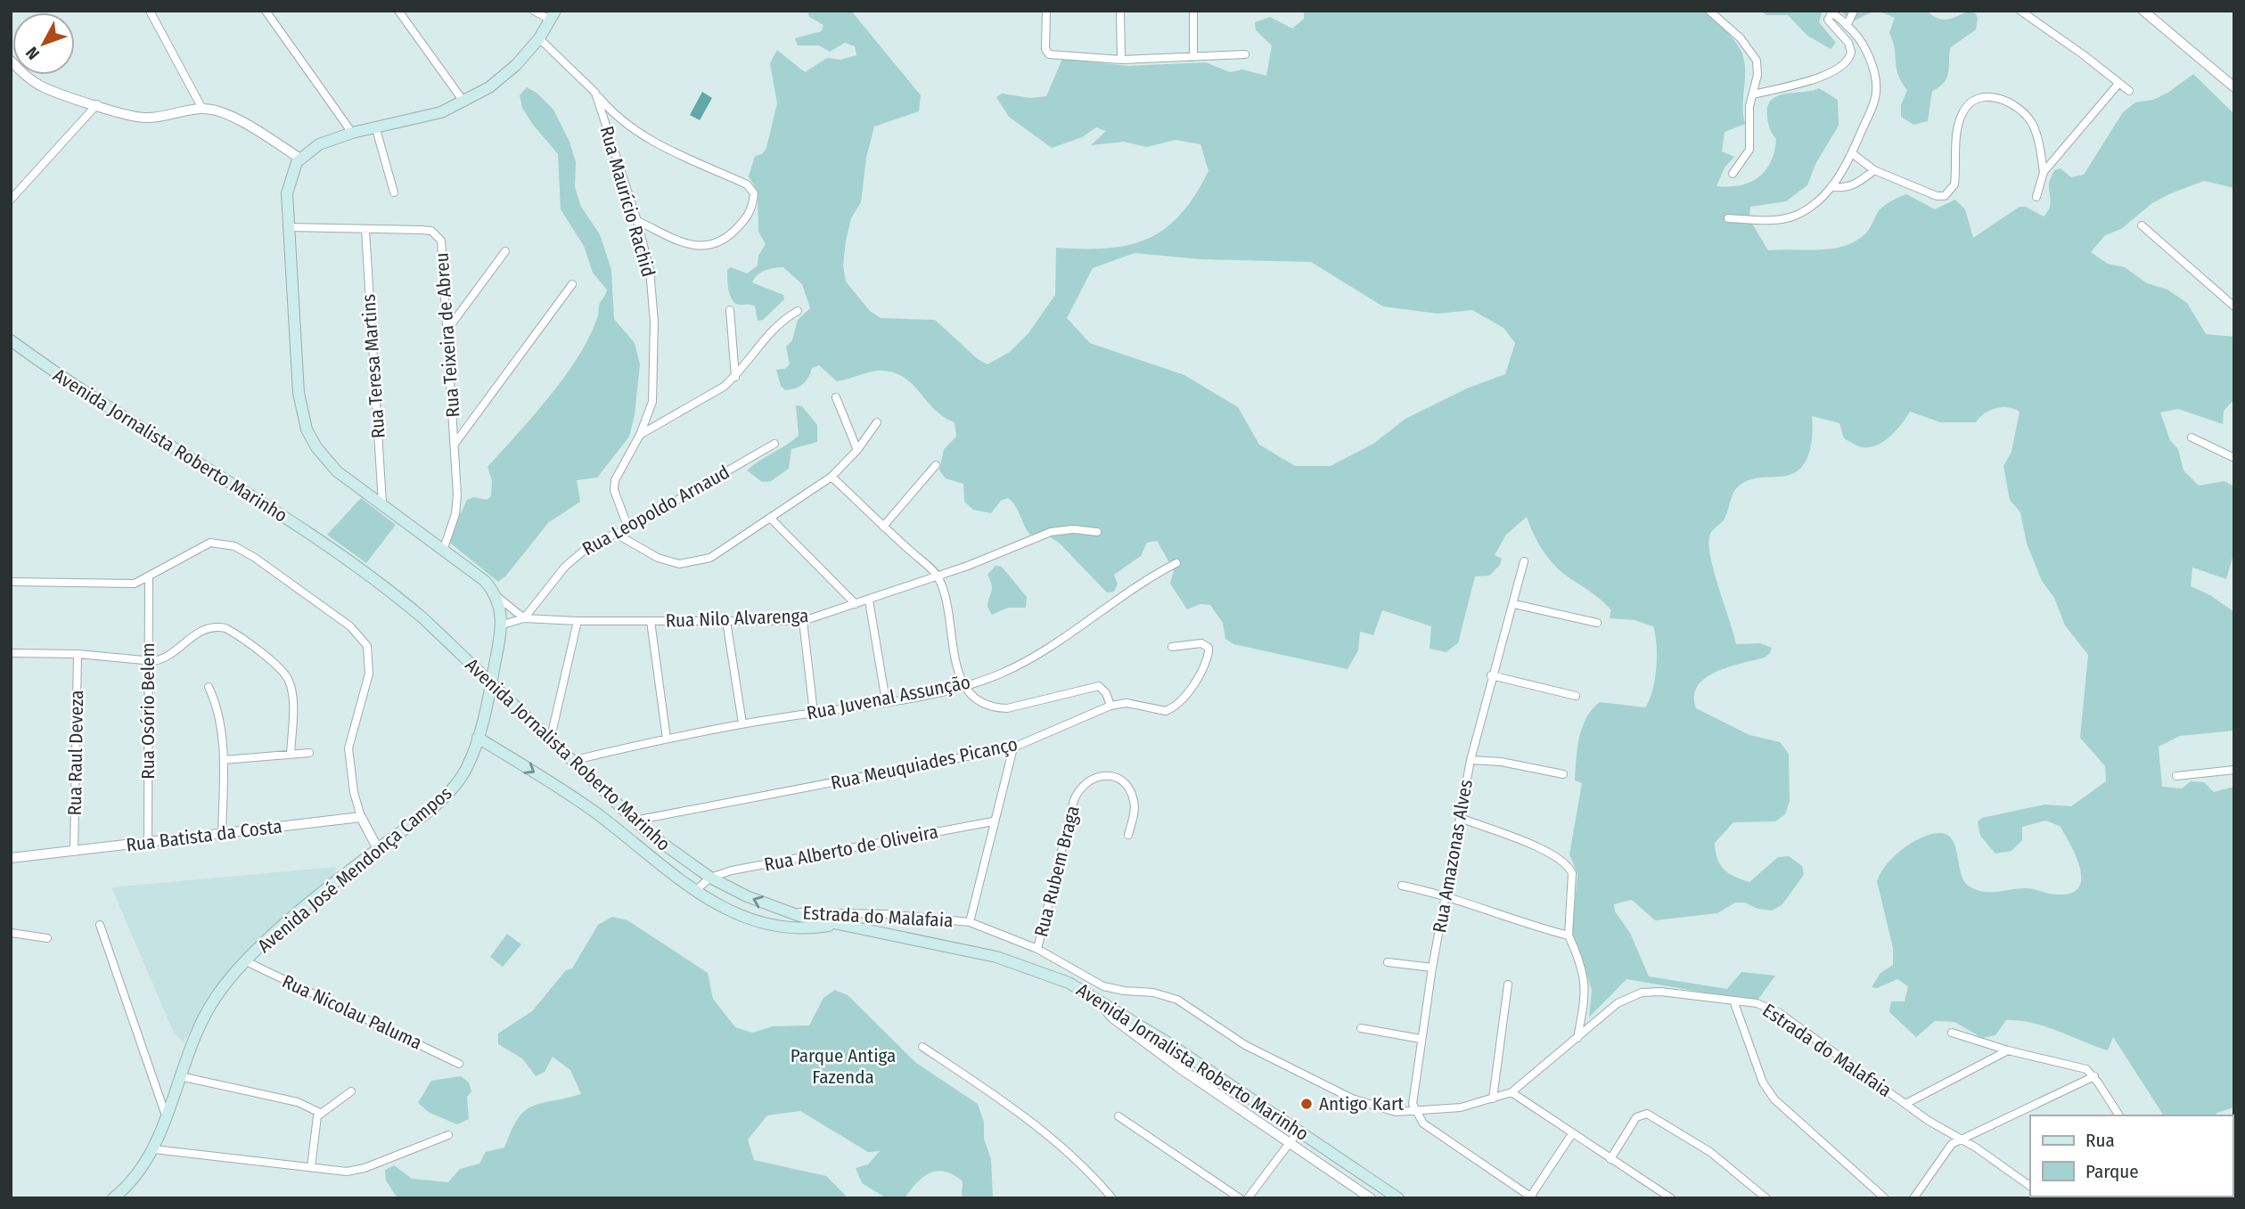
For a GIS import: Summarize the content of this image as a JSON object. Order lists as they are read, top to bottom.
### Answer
{
  "streets": {
    "main road": ["Avenida Jornalista Roberto Marinho", "Avenida José Mendonça Campos"],
    "street": [
      "Rua Maurício Rachid",
      "Rua Teixeira de Abreu",
      "Rua Teresa Martins",
      "Rua Leopoldo Arnaud",
      "Rua Nilo Alvarenga",
      "Rua Juvenal Assunção",
      "Rua Osório Belem",
      "Rua Raul Deveza",
      "Rua Meuquiades Picanço",
      "Rua Batista da Costa",
      "Rua Alberto de Oliveira",
      "Rua Amazonas Alves",
      "Rua Rubem Braga",
      "Estrada do Malafaia",
      "Rua Nicolau Paluma"
    ]
  },
  "crossings": [
    ["Rua Maurício Rachid", "Rua Leopoldo Arnaud"],
    ["Rua Teixeira de Abreu", "Rua Teresa Martins"],
    ["Rua Teixeira de Abreu", "Avenida José Mendonça Campos"],
    ["Rua Teresa Martins", "Avenida José Mendonça Campos"],
    ["Avenida Jornalista Roberto Marinho", "Rua Juvenal Assunção"],
    ["Avenida Jornalista Roberto Marinho", "Rua Meuquiades Picanço"],
    ["Avenida Jornalista Roberto Marinho", "Rua Alberto de Oliveira"],
    ["Avenida Jornalista Roberto Marinho", "Avenida José Mendonça Campos"],
    ["Avenida Jornalista Roberto Marinho", "Estrada do Malafaia"],
    ["Rua Leopoldo Arnaud", "Rua Nilo Alvarenga"],
    ["Rua Nilo Alvarenga", "Avenida José Mendonça Campos"],
    ["Rua Osório Belem", "Rua Batista da Costa"],
    ["Rua Raul Deveza", "Rua Batista da Costa"],
    ["Rua Amazonas Alves", "Estrada do Malafaia"],
    ["Avenida José Mendonça Campos", "Rua Nicolau Paluma"],
    ["Rua Rubem Braga", "Estrada do Malafaia"]
  ],
  "parks": ["Parque Antiga Fazenda"],
  "places": ["Antigo Kart"],
  "legend": ["Rua", "Parque"],
  "north": "bottom left"
}
